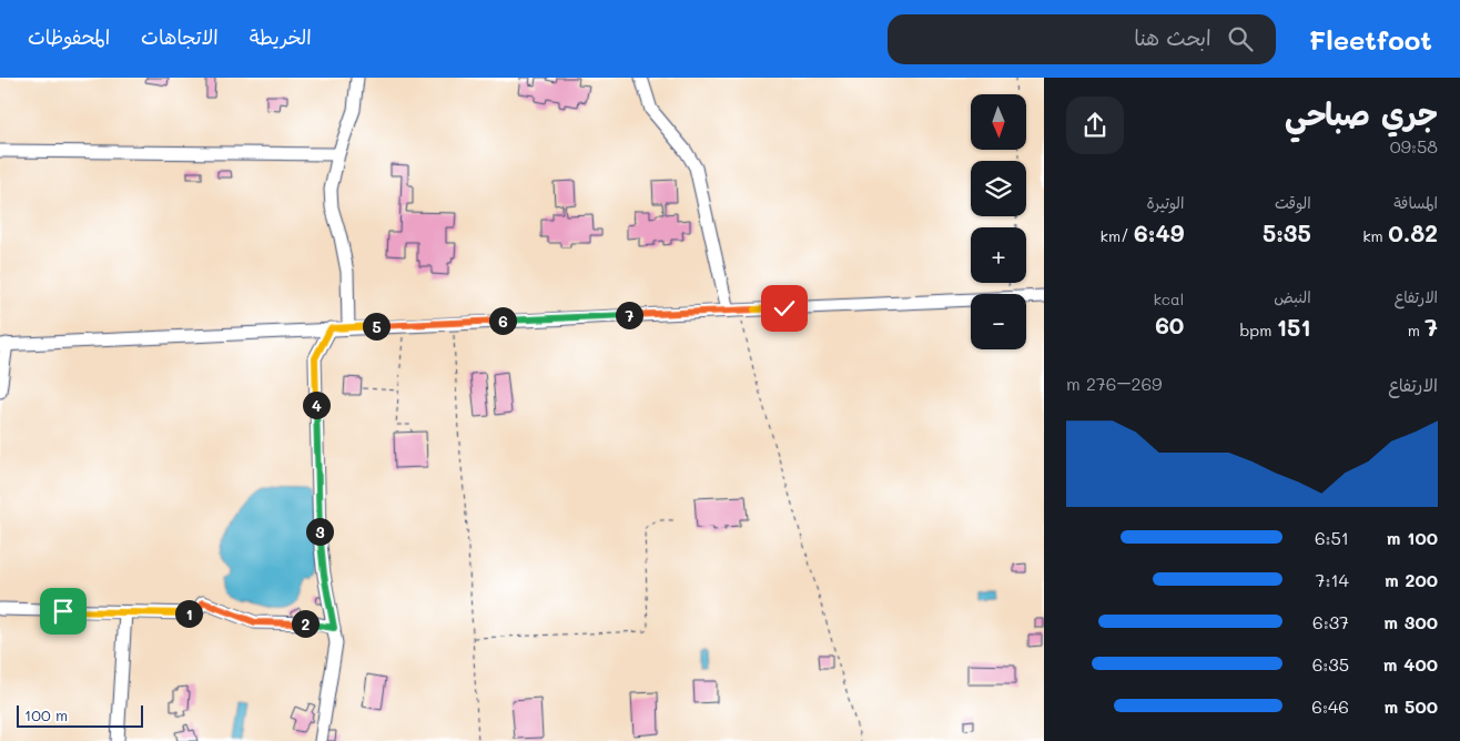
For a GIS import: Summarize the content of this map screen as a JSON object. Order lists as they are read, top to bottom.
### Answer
{
  "scale_bar": "100 m",
  "north": "bottom",
  "page": {
    "header": "Fleetfoot",
    "search": "ابحث هنا",
    "nav": ["الخريطة", "الاتجاهات", "المحفوظات"],
    "heading": ["جري صباحي", "09:58"],
    "map_buttons": ["+", "−"],
    "stats": [
      ["المسافة", "0.82 km"],
      ["الوقت", "5:35"],
      ["الوتيرة", "6:49 /km"],
      ["الارتفاع", "7 m"],
      ["النبض", "151 bpm"],
      ["kcal", "60"]
    ],
    "pins": [
      "7",
      "6",
      "5",
      "4",
      "3",
      "1",
      "2"
    ],
    "chart": ["الارتفاع", "269–276 m"],
    "list": [
      {
        "name": "100 m",
        "note": "6:51"
      },
      {
        "name": "200 m",
        "note": "7:14"
      },
      {
        "name": "300 m",
        "note": "6:37"
      },
      {
        "name": "400 m",
        "note": "6:35"
      },
      {
        "name": "500 m",
        "note": "6:46"
      }
    ],
    "scale": "100 m"
  }
}
